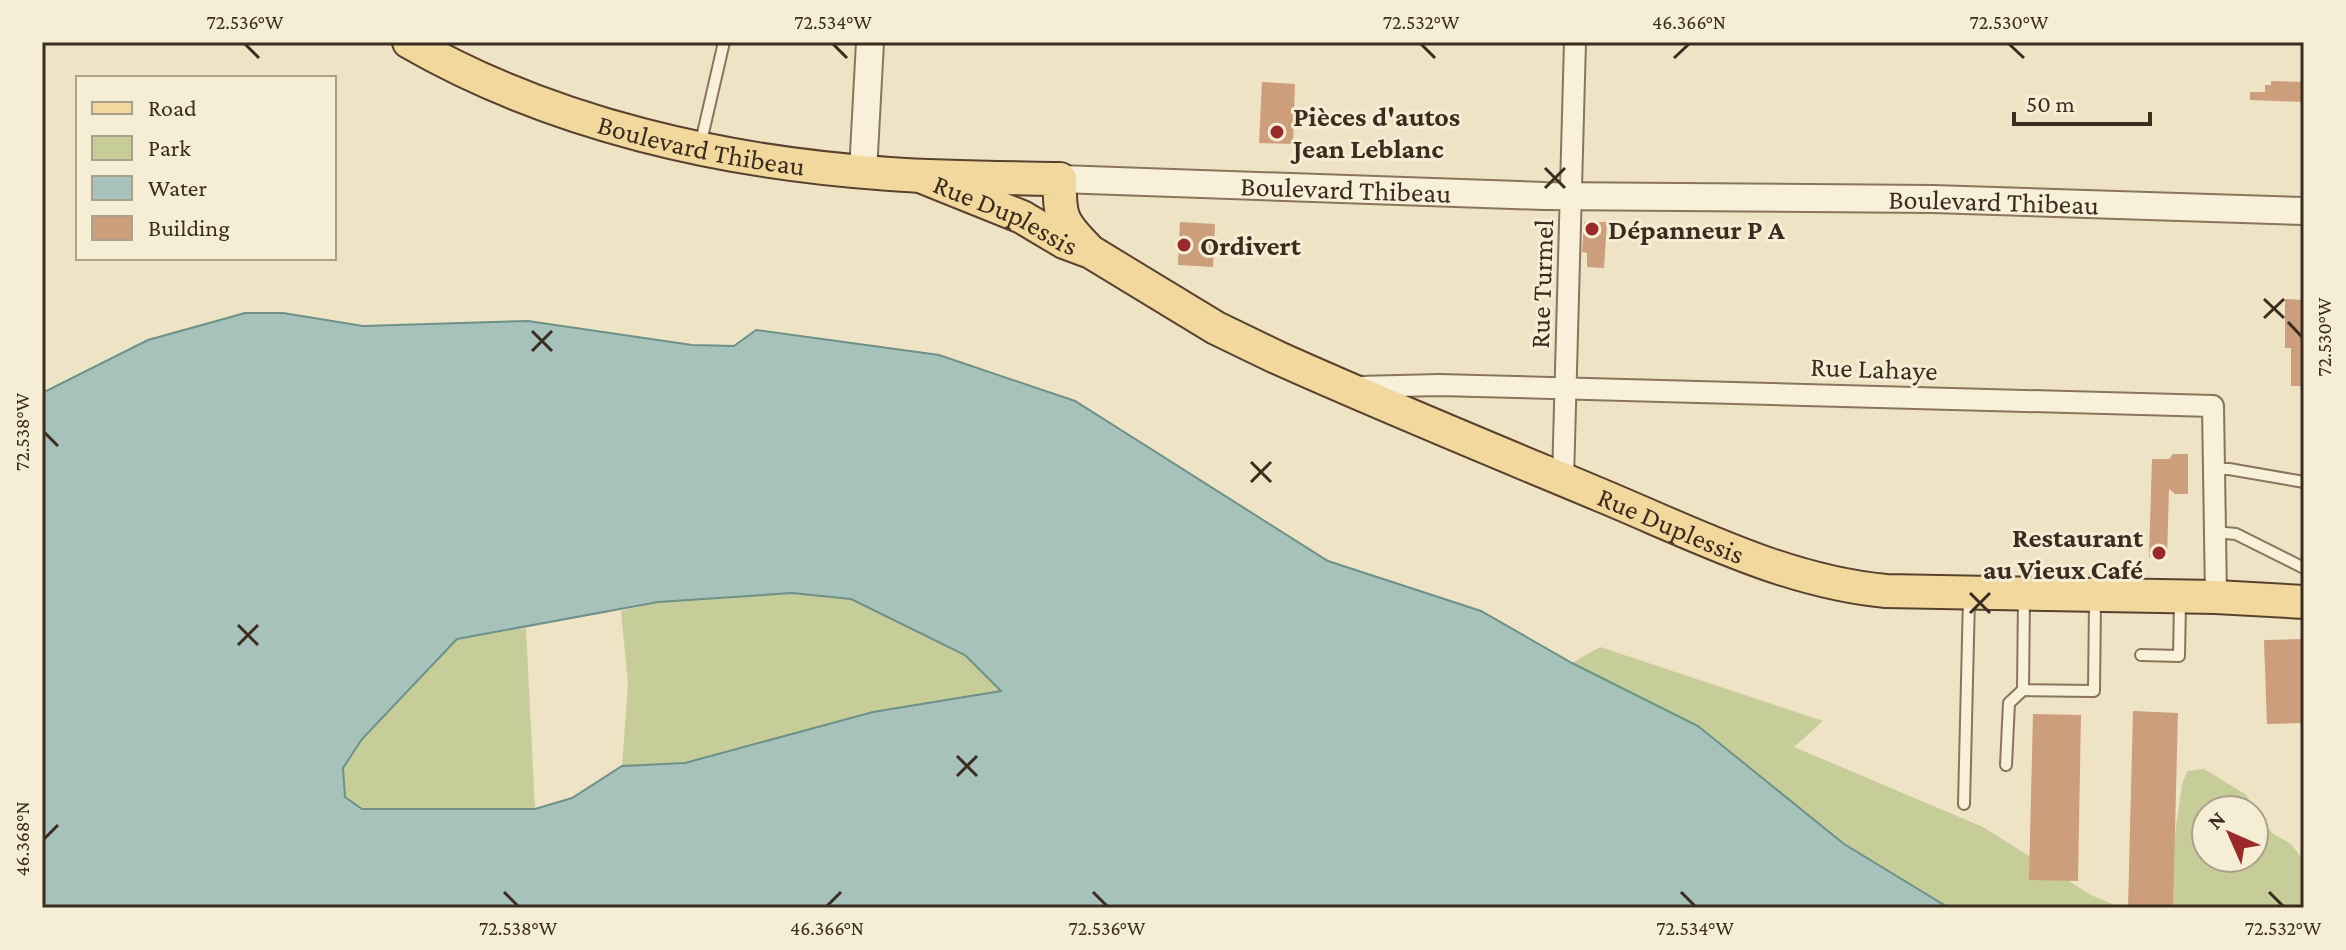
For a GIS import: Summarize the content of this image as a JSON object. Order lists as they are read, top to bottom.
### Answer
{
  "streets": {
    "main road": ["Boulevard Thibeau", "Rue Duplessis"],
    "street": ["Rue Turmel", "Rue Lahaye"]
  },
  "crossings": [
    ["Boulevard Thibeau", "Rue Duplessis"],
    ["Boulevard Thibeau", "Rue Turmel"],
    ["Rue Duplessis", "Rue Turmel"],
    ["Rue Duplessis", "Rue Lahaye"],
    ["Rue Turmel", "Rue Lahaye"]
  ],
  "places": [
    "Pièces d'autos Jean Leblanc",
    "Dépanneur P A",
    "Ordivert",
    "Restaurant au Vieux Café"
  ],
  "legend": [
    "Road",
    "Park",
    "Water",
    "Building"
  ],
  "scale_bar": "50 m",
  "north": "top left",
  "coordinates": [
    "72.536°W",
    "72.534°W",
    "72.532°W",
    "46.366°N",
    "72.530°W",
    "72.538°W",
    "46.368°N"
  ]
}
